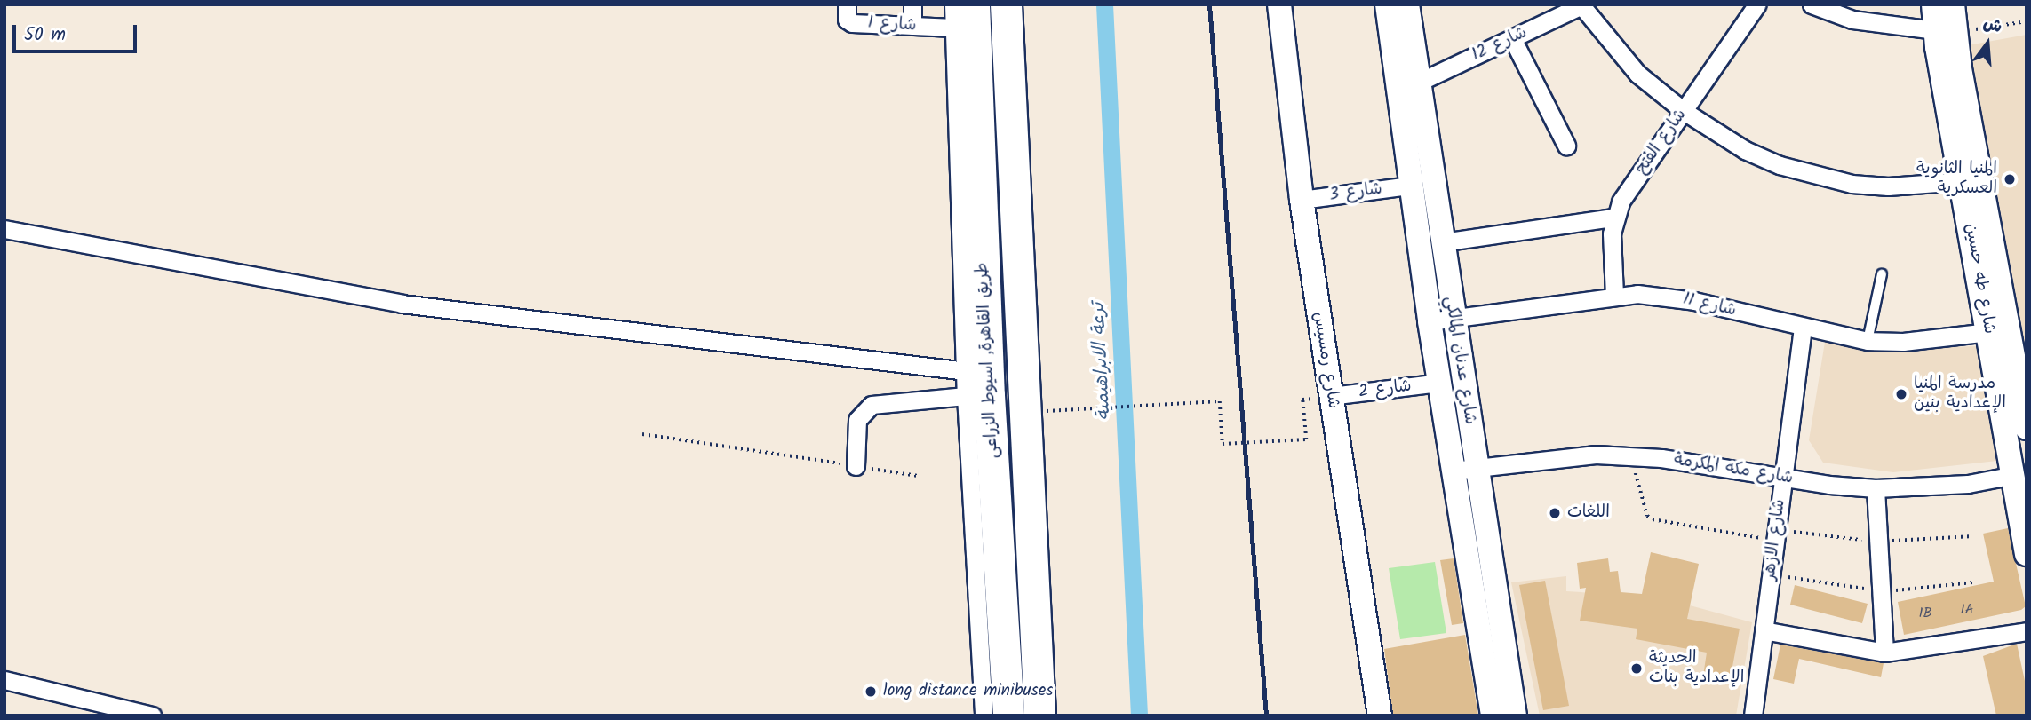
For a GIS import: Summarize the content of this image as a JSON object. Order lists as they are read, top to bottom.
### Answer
{
  "streets": {
    "highway": ["طريق القاهرة, اسيوط الزراعى"],
    "main road": ["شارع طه حسين", "شارع رمسيس", "شارع عدنان المالكي"],
    "street": [
      "شارع 1",
      "شارع 12",
      "شارع الفتح",
      "شارع 3",
      "شارع 11",
      "شارع 2",
      "شارع مكه المكرمة",
      "شارع الازهر"
    ]
  },
  "crossings": [
    ["شارع 1", "طريق القاهرة, اسيوط الزراعى"],
    ["شارع 12", "شارع عدنان المالكي"],
    ["شارع 3", "شارع رمسيس"],
    ["شارع 3", "شارع عدنان المالكي"],
    ["شارع طه حسين", "شارع 11"],
    ["شارع طه حسين", "شارع مكه المكرمة"],
    ["شارع 11", "شارع عدنان المالكي"],
    ["شارع 11", "شارع الازهر"],
    ["شارع رمسيس", "شارع 2"],
    ["شارع عدنان المالكي", "شارع 2"],
    ["شارع عدنان المالكي", "شارع مكه المكرمة"],
    ["شارع مكه المكرمة", "شارع الازهر"]
  ],
  "water": ["ترعة الابراهيمية"],
  "places": [
    "المنيا الثانوية العسكرية",
    "مدرسة المنيا الإعدادية بنين",
    "اللغات",
    "الحديثة الإعدادية بنات",
    "long distance minibuses"
  ],
  "house_numbers": ["1A", "1B"],
  "scale_bar": "50 m",
  "north": "top"
}
